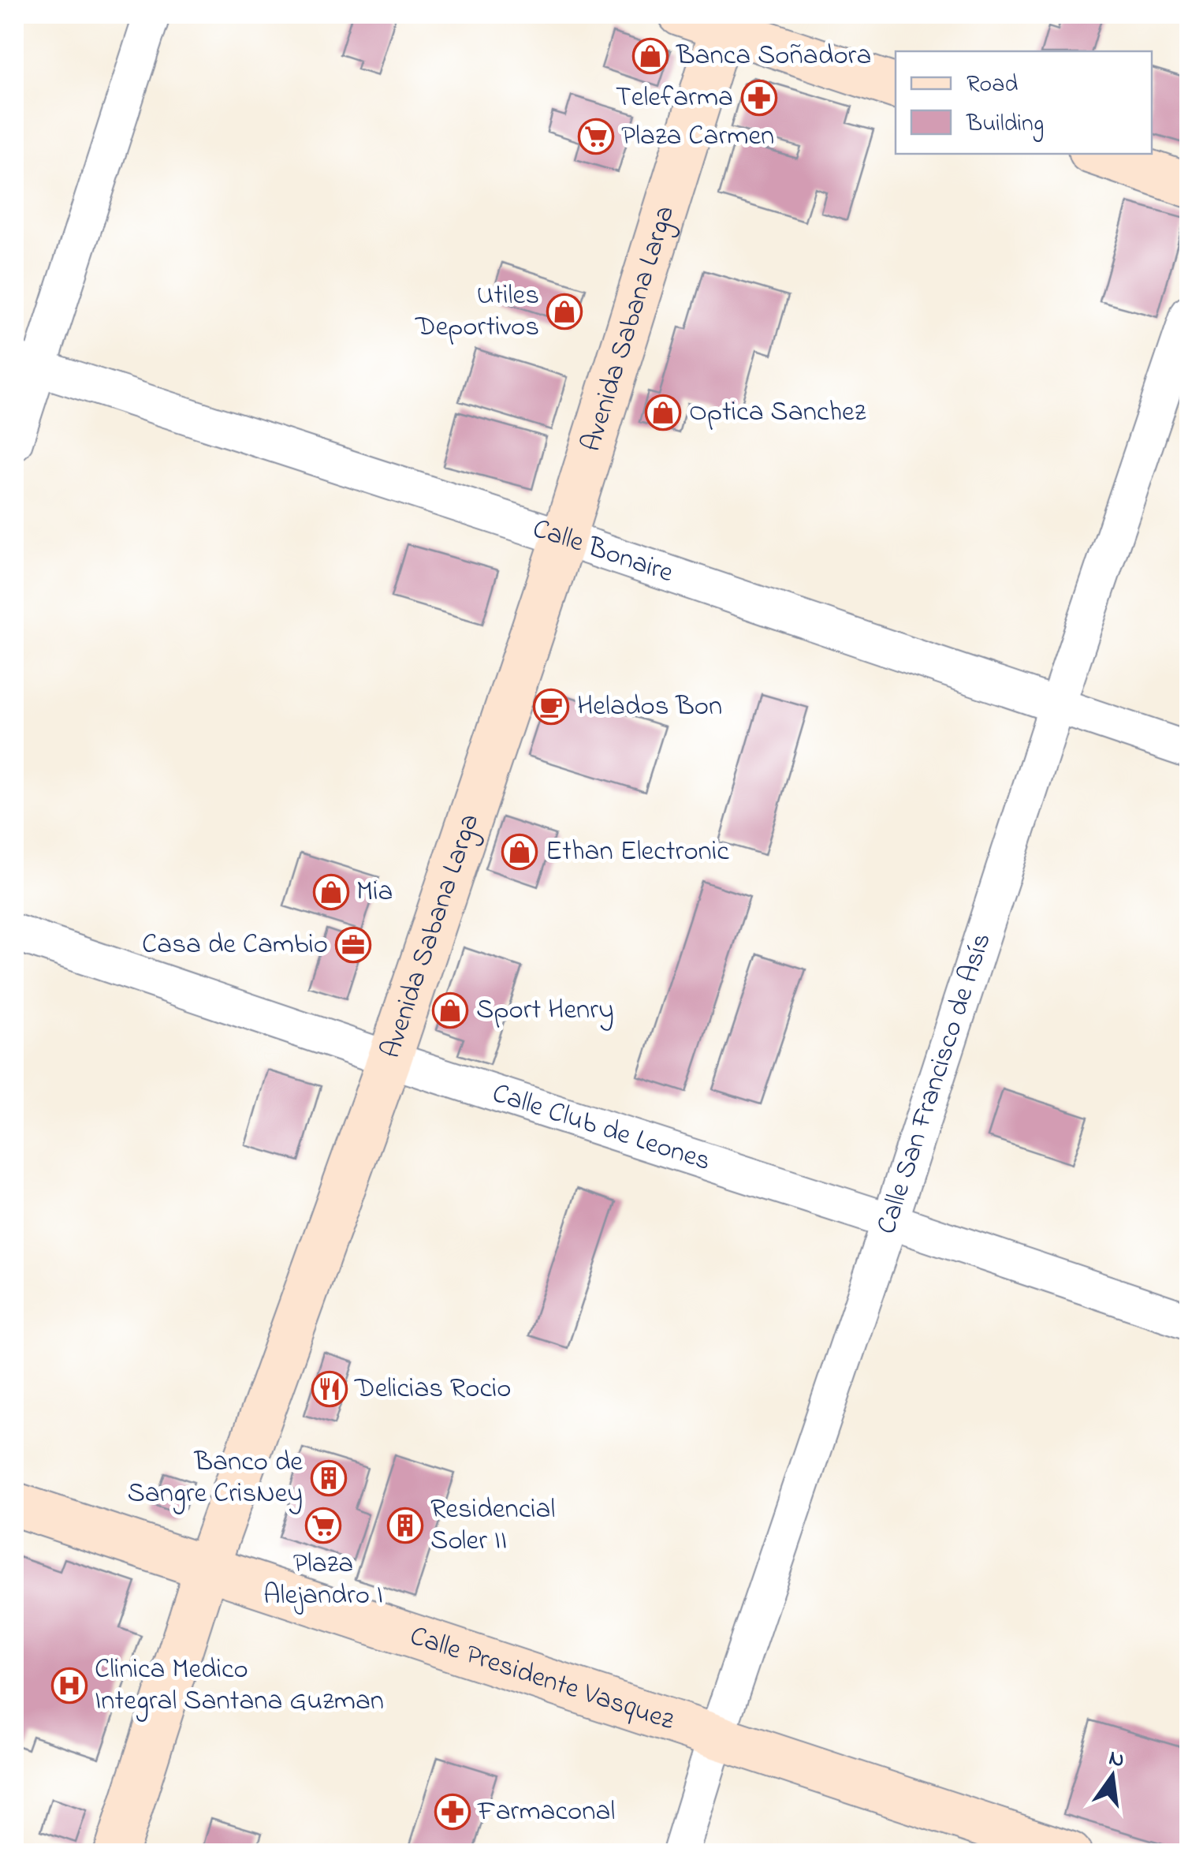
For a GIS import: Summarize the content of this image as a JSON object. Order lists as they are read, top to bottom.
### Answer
{
  "streets": {
    "main road": ["Avenida Sabana Larga", "Calle Presidente Vasquez"],
    "street": ["Calle Bonaire", "Calle San Francisco de Asís", "Calle Club de Leones"]
  },
  "crossings": [
    ["Avenida Sabana Larga", "Calle Bonaire"],
    ["Avenida Sabana Larga", "Calle Club de Leones"],
    ["Avenida Sabana Larga", "Calle Presidente Vasquez"],
    ["Calle Bonaire", "Calle San Francisco de Asís"],
    ["Calle San Francisco de Asís", "Calle Club de Leones"],
    ["Calle San Francisco de Asís", "Calle Presidente Vasquez"]
  ],
  "places": {
    "shop": [
      "Banca Soñadora",
      "Utiles Deportivos",
      "Optica Sanchez",
      "Ethan Electronic",
      "Mia",
      "Sport Henry"
    ],
    "pharmacy": ["Telefarma", "Farmaconal"],
    "supermarket": ["Plaza Carmen", "Plaza Alejandro I"],
    "cafe": ["Helados Bon"],
    "office": ["Casa de Cambio"],
    "restaurant": ["Delicias Rocio"],
    "building": ["Banco de Sangre CrisNey", "Residencial Soler II"],
    "hospital": ["Clinica Medico Integral Santana Guzman"]
  },
  "legend": ["Road", "Building"],
  "north": "top"
}
